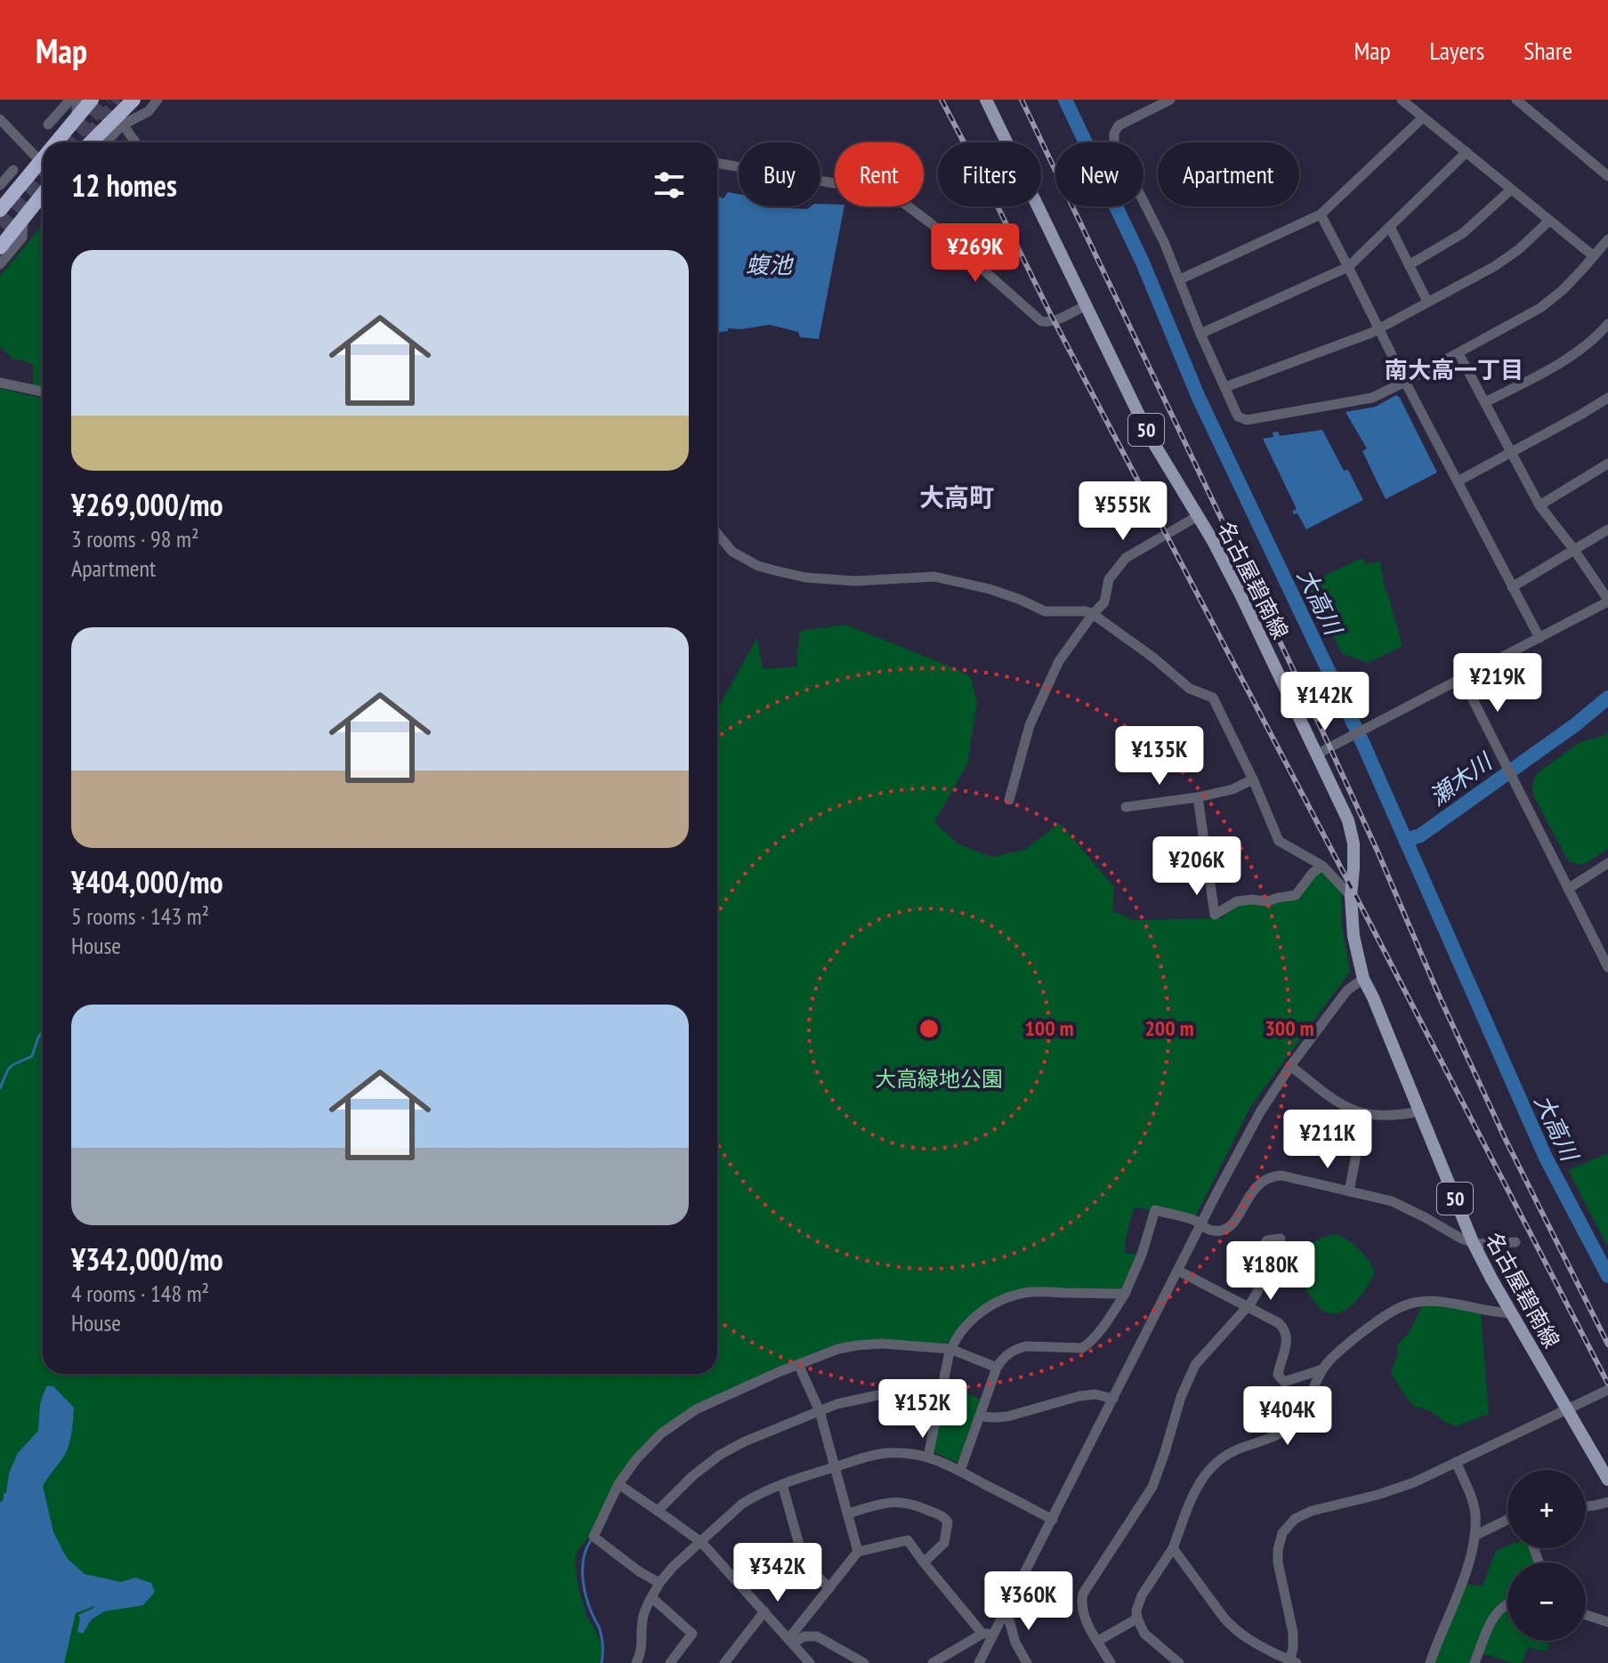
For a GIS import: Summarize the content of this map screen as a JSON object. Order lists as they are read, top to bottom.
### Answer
{
  "streets": {
    "main road": ["50", "名古屋碧南線"]
  },
  "districts": ["南大高一丁目", "大高町"],
  "water": ["蝮池", "大高川", "瀬木川"],
  "parks": ["大高緑地公園"],
  "page": {
    "header": "Map",
    "nav": ["Map", "Layers", "Share"],
    "chip": [
      "Buy",
      "Rent",
      "Filters",
      "New",
      "Apartment"
    ],
    "heading": "12 homes",
    "price": [
      "¥269K",
      "¥555K",
      "¥219K",
      "¥142K",
      "¥135K",
      "¥206K",
      "¥211K",
      "¥180K",
      "¥152K",
      "¥404K",
      "¥342K",
      "¥360K"
    ],
    "list": [
      {
        "name": "¥269,000/mo",
        "note": "3 rooms · 98 m² · Apartment"
      },
      {
        "name": "¥404,000/mo",
        "note": "5 rooms · 143 m² · House"
      },
      {
        "name": "¥342,000/mo",
        "note": "4 rooms · 148 m² · House"
      }
    ],
    "map_buttons": ["+", "−"]
  },
  "rings": ["100 m", "200 m", "300 m"]
}
